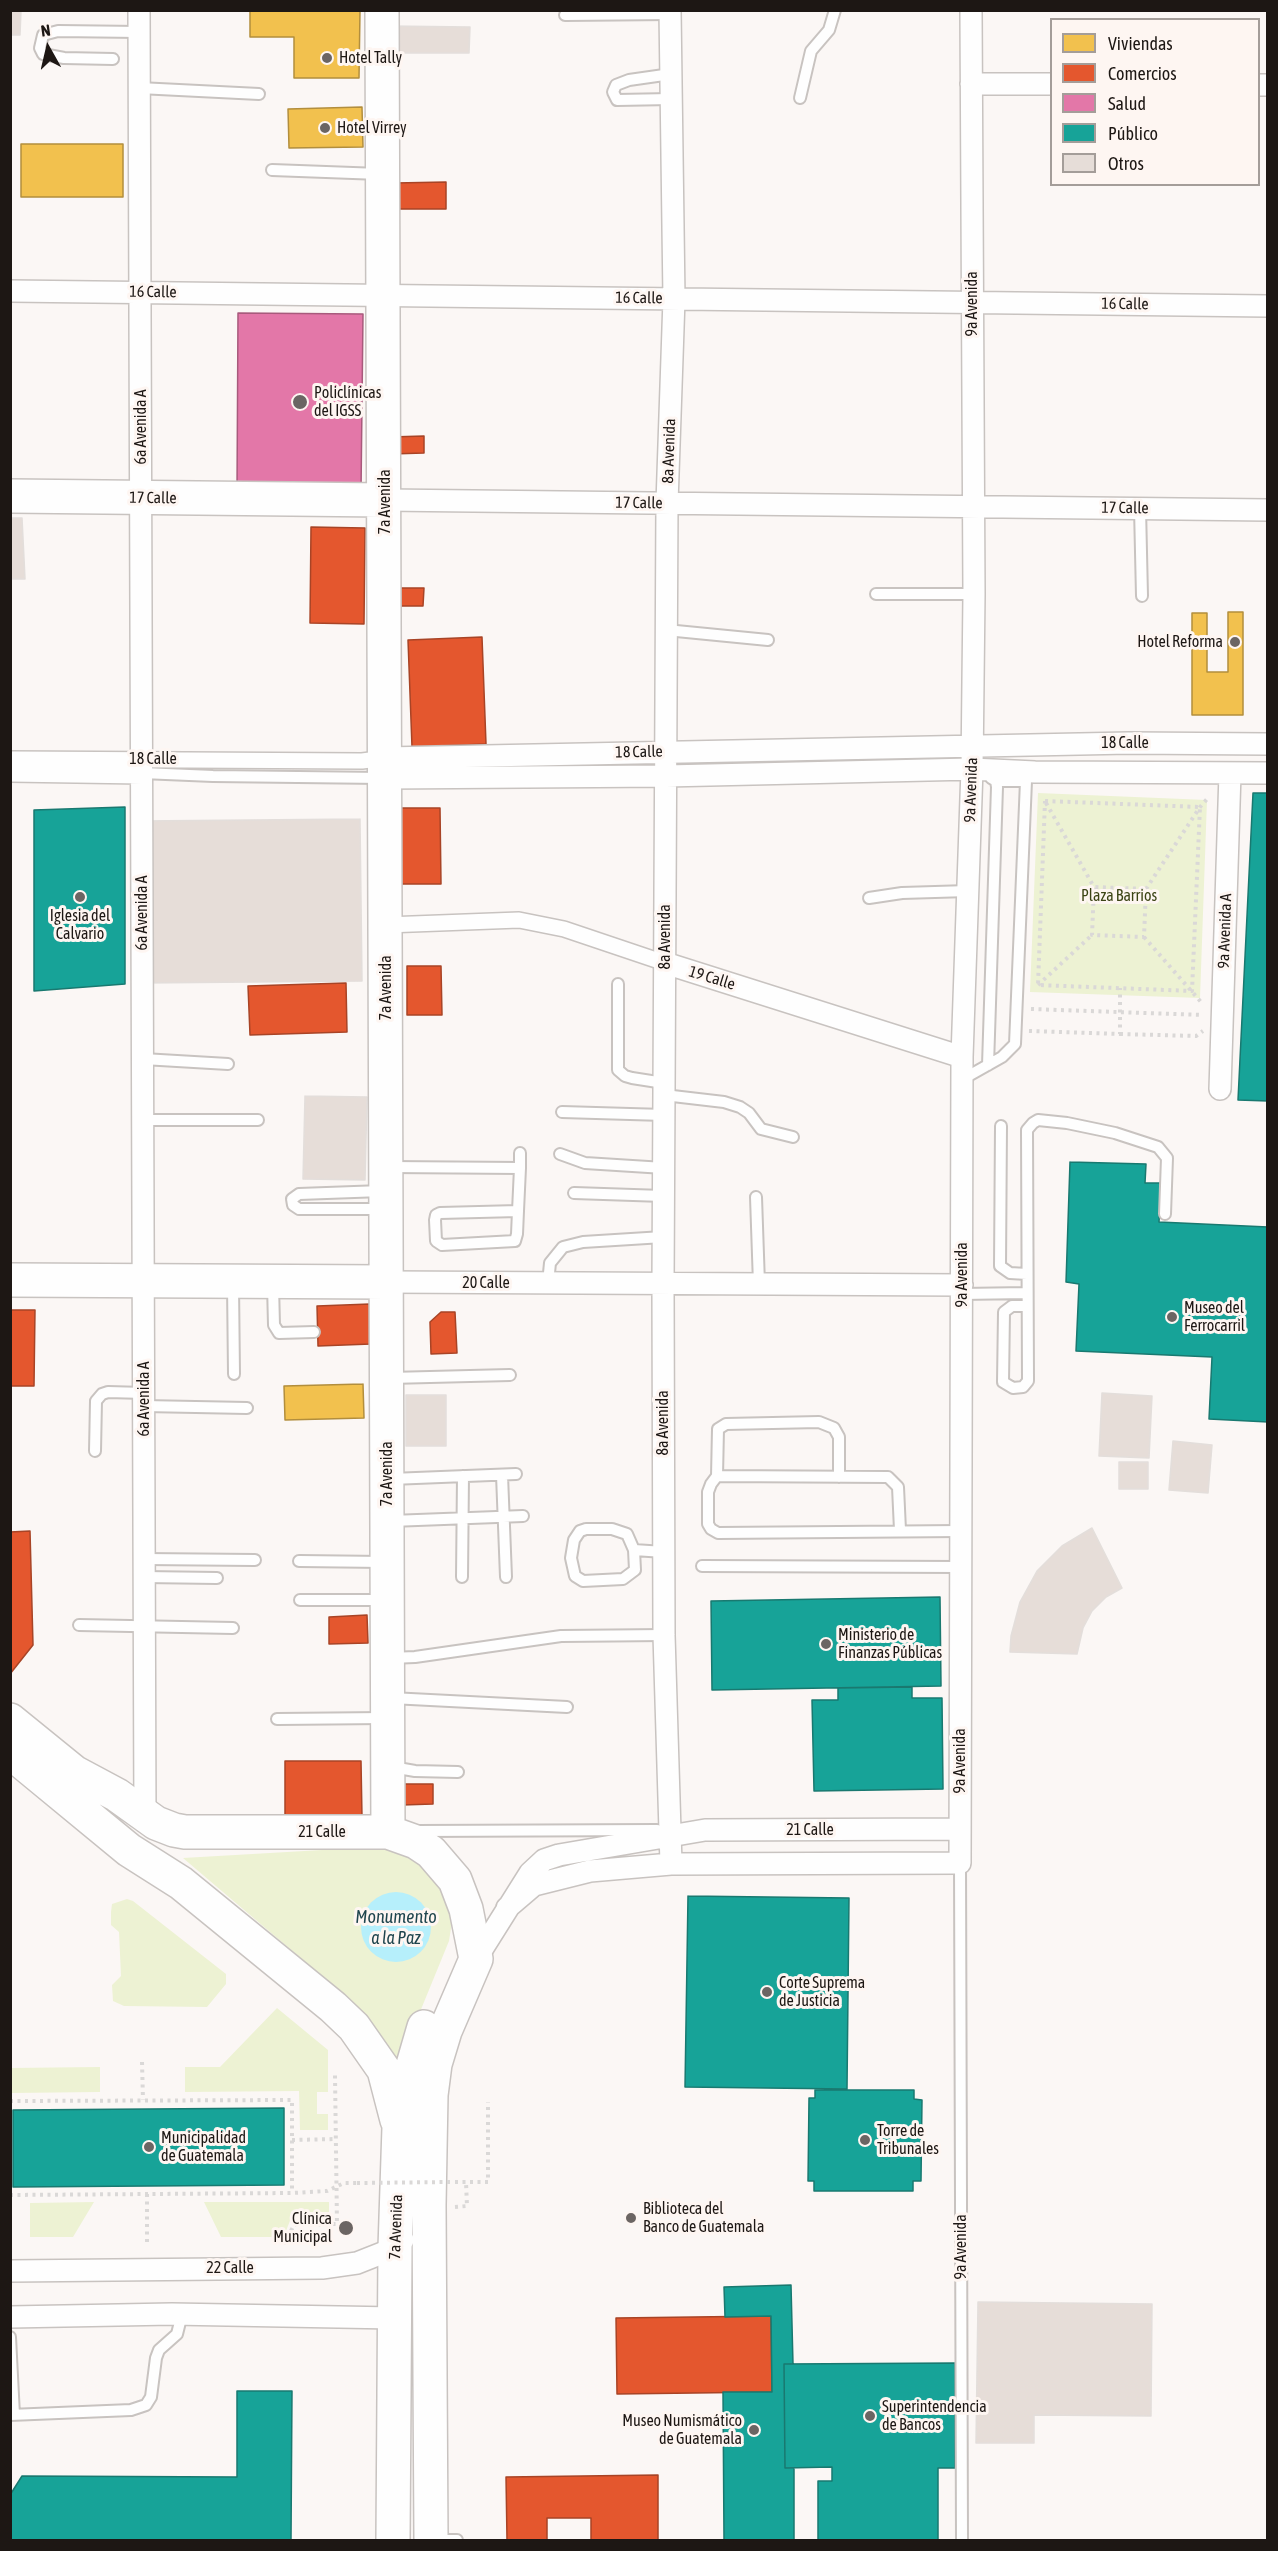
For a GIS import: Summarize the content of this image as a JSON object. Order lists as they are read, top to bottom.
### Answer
{
  "streets": {
    "main road": [
      "17 Calle",
      "7a Avenida",
      "20 Calle",
      "21 Calle"
    ],
    "street": [
      "16 Calle",
      "9a Avenida",
      "6a Avenida A",
      "8a Avenida",
      "18 Calle",
      "9a Avenida A",
      "19 Calle",
      "22 Calle"
    ]
  },
  "crossings": [
    ["16 Calle", "9a Avenida"],
    ["16 Calle", "6a Avenida A"],
    ["16 Calle", "8a Avenida"],
    ["16 Calle", "7a Avenida"],
    ["9a Avenida", "17 Calle"],
    ["9a Avenida", "18 Calle"],
    ["9a Avenida", "19 Calle"],
    ["9a Avenida", "20 Calle"],
    ["9a Avenida", "21 Calle"],
    ["6a Avenida A", "17 Calle"],
    ["6a Avenida A", "18 Calle"],
    ["6a Avenida A", "20 Calle"],
    ["6a Avenida A", "21 Calle"],
    ["8a Avenida", "17 Calle"],
    ["8a Avenida", "18 Calle"],
    ["8a Avenida", "19 Calle"],
    ["8a Avenida", "20 Calle"],
    ["8a Avenida", "21 Calle"],
    ["17 Calle", "7a Avenida"],
    ["7a Avenida", "18 Calle"],
    ["7a Avenida", "19 Calle"],
    ["7a Avenida", "20 Calle"],
    ["7a Avenida", "21 Calle"],
    ["7a Avenida", "22 Calle"],
    ["18 Calle", "9a Avenida A"]
  ],
  "water": ["Monumento a la Paz"],
  "parks": ["Plaza Barrios"],
  "places": [
    "Hotel Tally",
    "Hotel Virrey",
    "Policlínicas del IGSS",
    "Hotel Reforma",
    "Iglesia del Calvario",
    "Museo del Ferrocarril",
    "Ministerio de Finanzas Públicas",
    "Corte Suprema de Justicia",
    "Torre de Tribunales",
    "Municipalidad de Guatemala",
    "Biblioteca del Banco de Guatemala",
    "Clínica Municipal",
    "Superintendencia de Bancos",
    "Museo Numismático de Guatemala"
  ],
  "legend": [
    "Viviendas",
    "Comercios",
    "Salud",
    "Público",
    "Otros"
  ],
  "north": "top"
}
